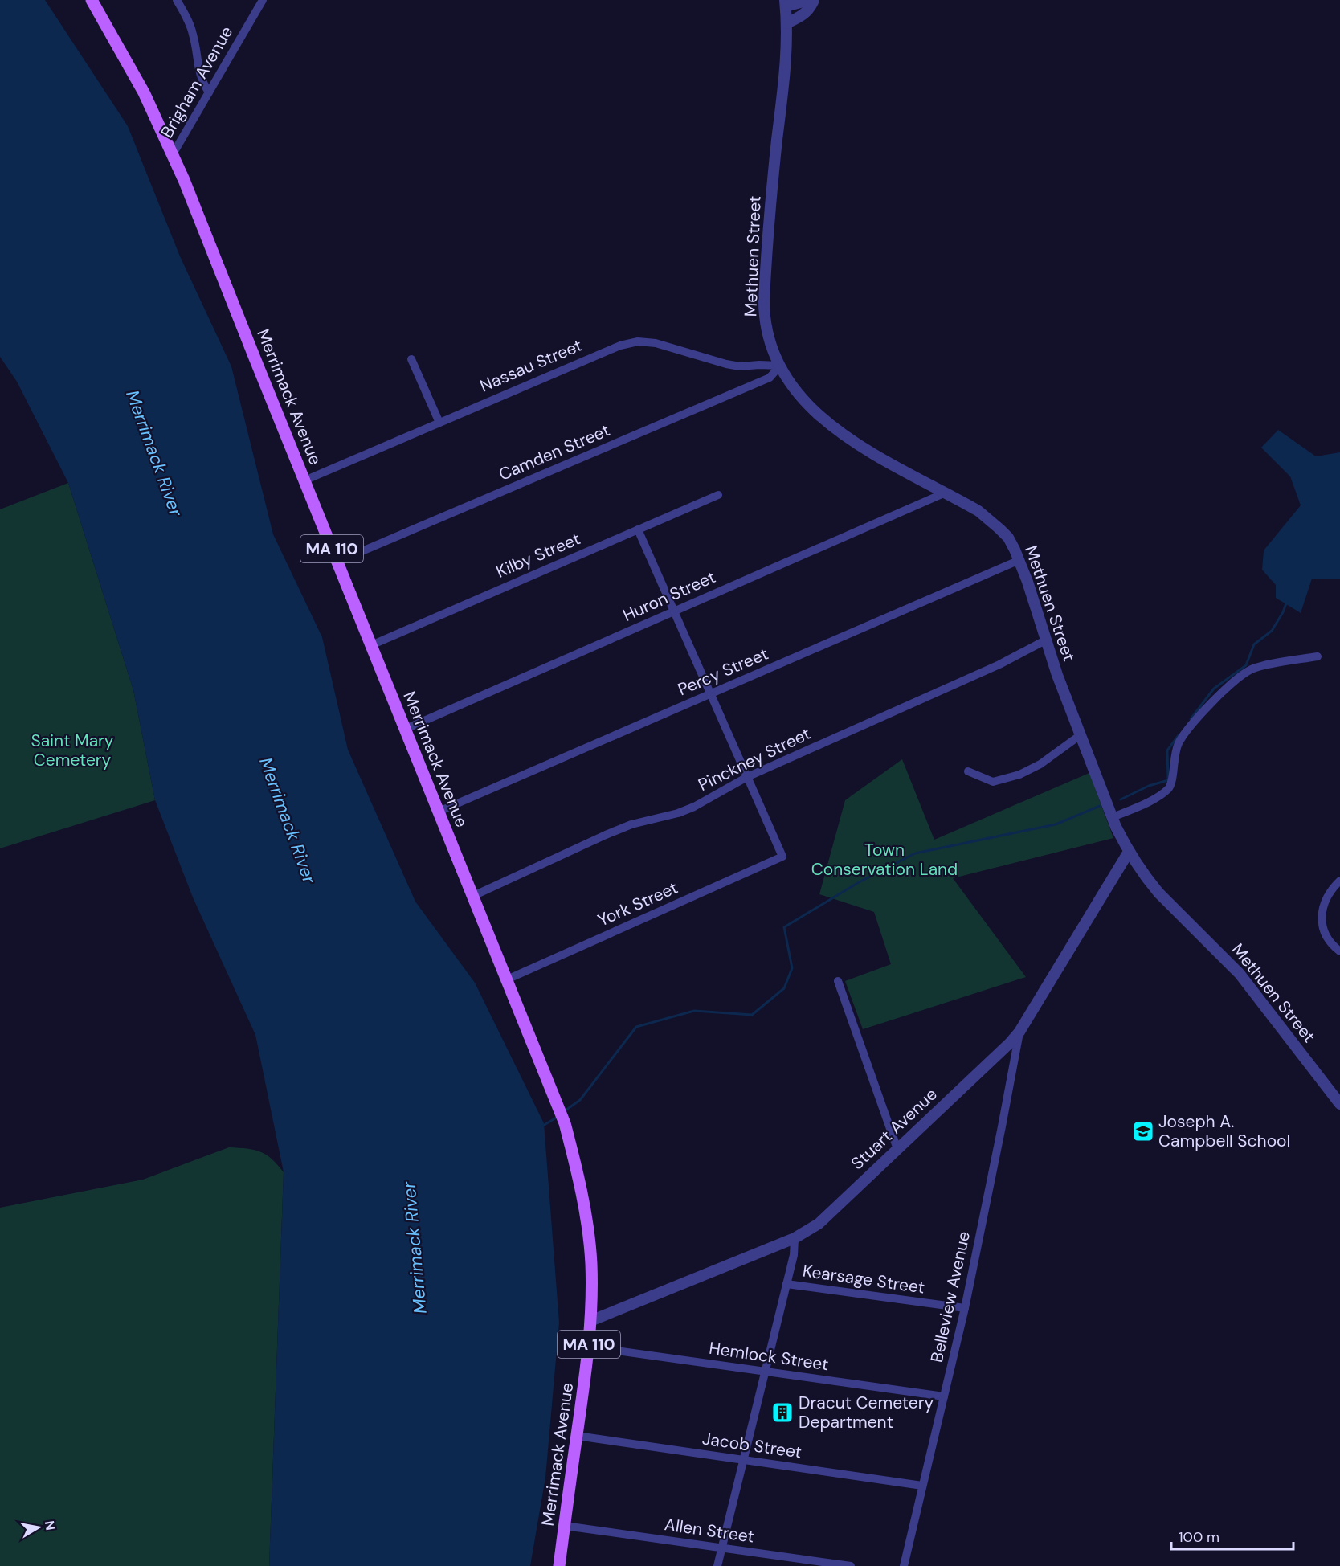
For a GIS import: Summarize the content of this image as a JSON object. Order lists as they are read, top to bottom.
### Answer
{
  "streets": {
    "main road": ["Merrimack Avenue", "MA 110"],
    "street": [
      "Brigham Avenue",
      "Methuen Street",
      "Nassau Street",
      "Camden Street",
      "Kilby Street",
      "Huron Street",
      "Percy Street",
      "Pinckney Street",
      "York Street",
      "Stuart Avenue",
      "Kearsage Street",
      "Belleview Avenue",
      "Hemlock Street",
      "Jacob Street",
      "Allen Street"
    ]
  },
  "crossings": [
    ["Brigham Avenue", "Merrimack Avenue"],
    ["Methuen Street", "Nassau Street"],
    ["Methuen Street", "Camden Street"],
    ["Methuen Street", "Huron Street"],
    ["Methuen Street", "Percy Street"],
    ["Methuen Street", "Pinckney Street"],
    ["Methuen Street", "Stuart Avenue"],
    ["Nassau Street", "Merrimack Avenue"],
    ["Nassau Street", "Camden Street"],
    ["Merrimack Avenue", "Camden Street"],
    ["Merrimack Avenue", "Kilby Street"],
    ["Merrimack Avenue", "Huron Street"],
    ["Merrimack Avenue", "Percy Street"],
    ["Merrimack Avenue", "Pinckney Street"],
    ["Merrimack Avenue", "York Street"],
    ["Merrimack Avenue", "Stuart Avenue"],
    ["Merrimack Avenue", "Hemlock Street"],
    ["Merrimack Avenue", "Jacob Street"],
    ["Merrimack Avenue", "Allen Street"],
    ["Pinckney Street", "York Street"],
    ["Stuart Avenue", "Belleview Avenue"],
    ["Kearsage Street", "Belleview Avenue"],
    ["Belleview Avenue", "Hemlock Street"],
    ["Belleview Avenue", "Jacob Street"]
  ],
  "water": ["Merrimack River"],
  "parks": ["Saint Mary Cemetery", "Town Conservation Land"],
  "places": {
    "school or university": ["Joseph A. Campbell School"],
    "building": ["Dracut Cemetery Department"]
  },
  "scale_bar": "100 m",
  "north": "right"
}
